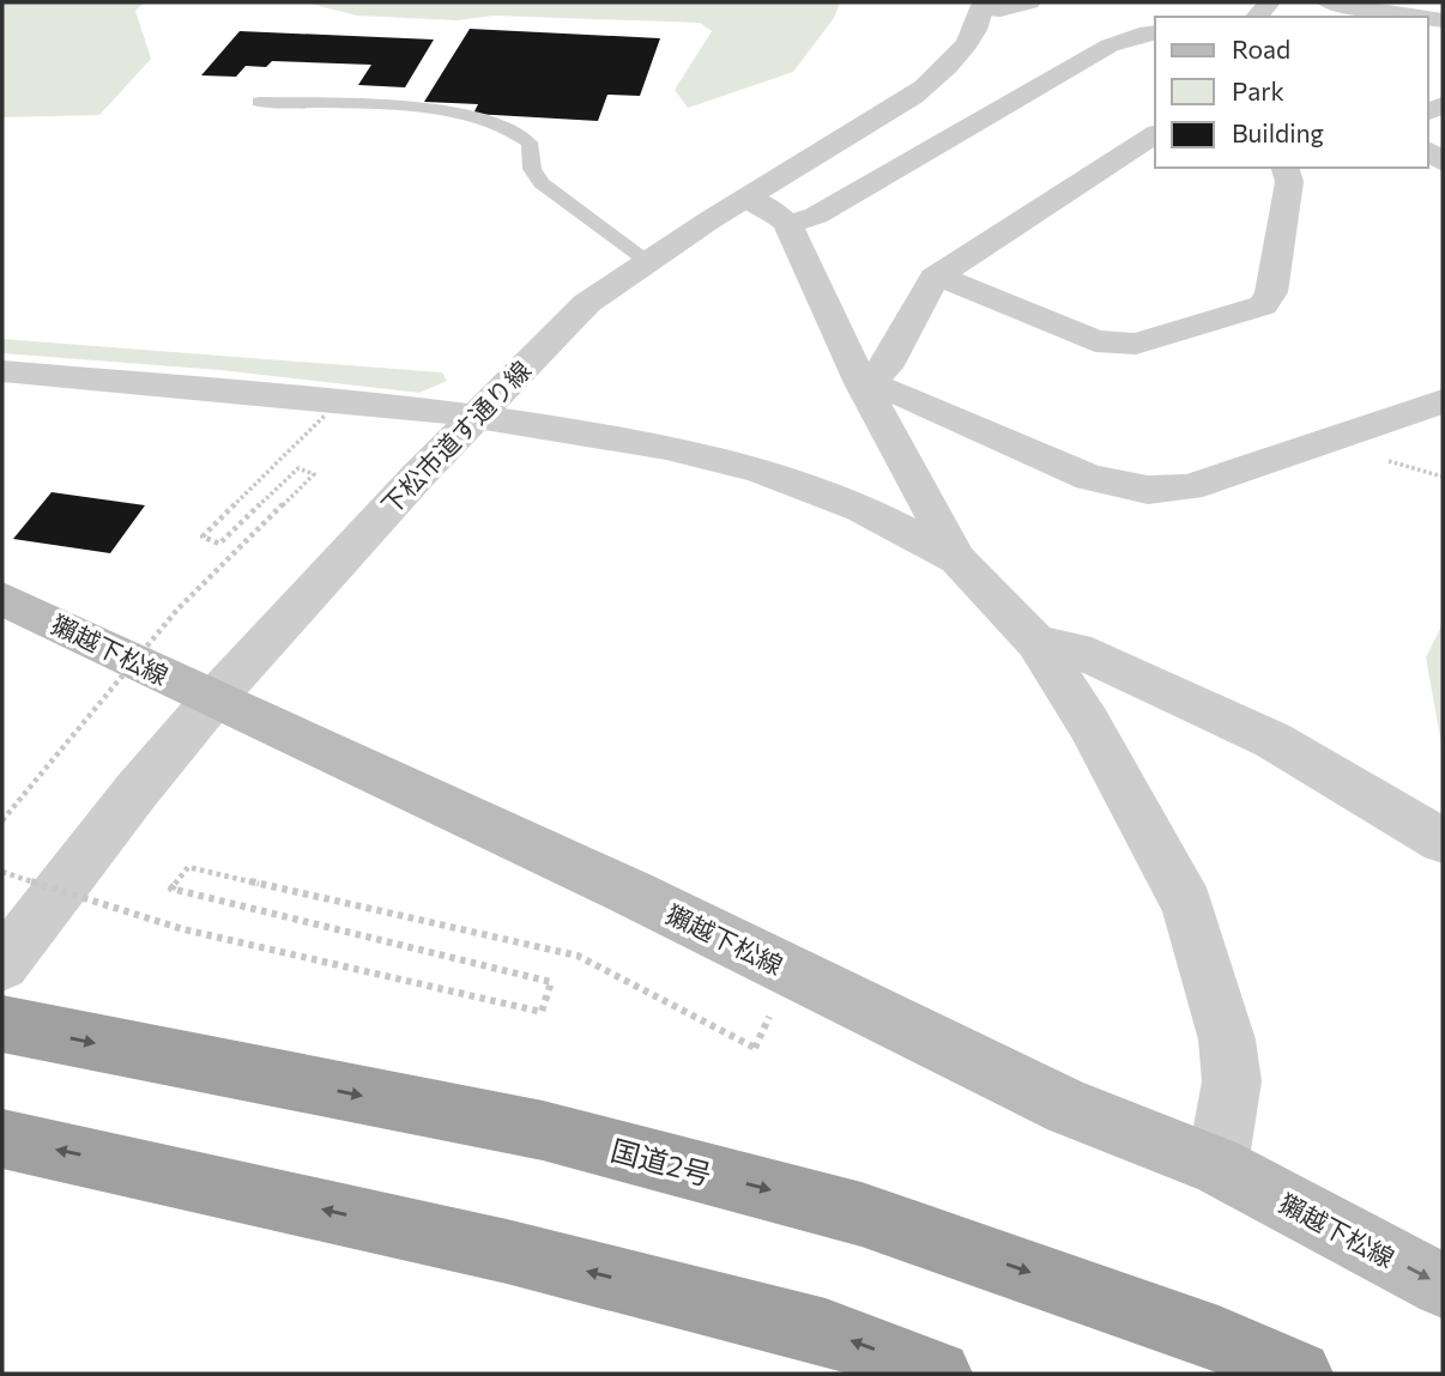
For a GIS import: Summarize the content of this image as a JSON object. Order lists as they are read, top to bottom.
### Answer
{
  "streets": {
    "highway": ["国道2号"],
    "main road": ["獺越下松線"],
    "street": ["下松市道す通り線"]
  },
  "crossings": [
    ["下松市道す通り線", "獺越下松線"]
  ],
  "legend": ["Road", "Park", "Building"]
}
